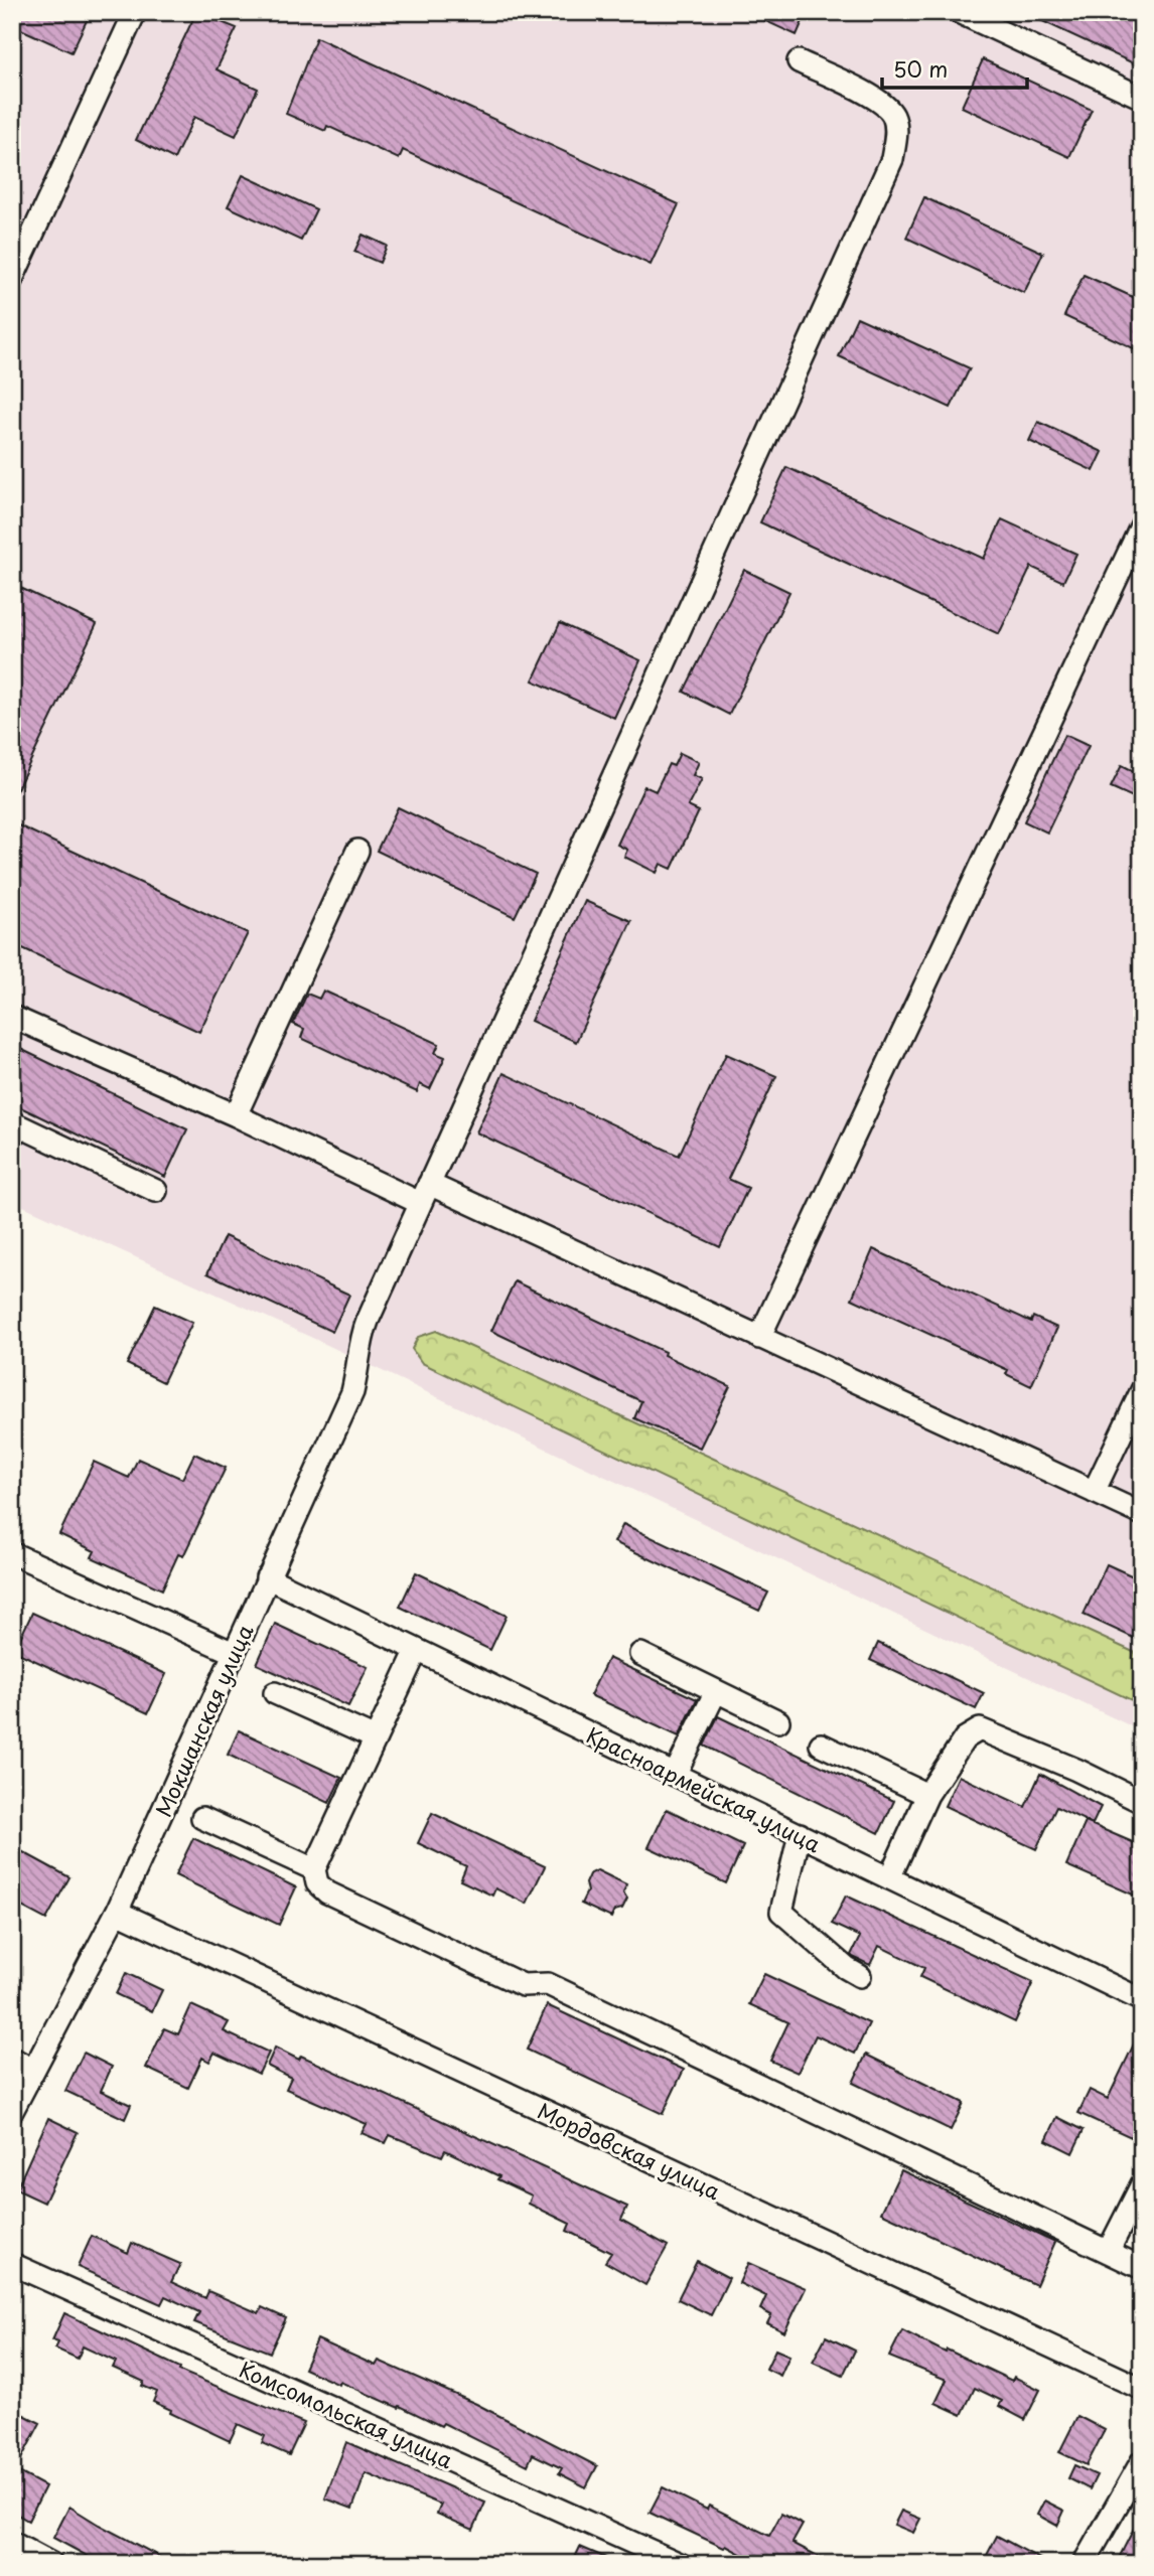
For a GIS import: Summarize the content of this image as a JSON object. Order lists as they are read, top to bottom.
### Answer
{
  "streets": {
    "street": [
      "Мокшанская улица",
      "Красноармейская улица",
      "Мордовская улица",
      "Комсомольская улица"
    ]
  },
  "crossings": [
    ["Мокшанская улица", "Красноармейская улица"],
    ["Мокшанская улица", "Мордовская улица"]
  ],
  "scale_bar": "50 m"
}
